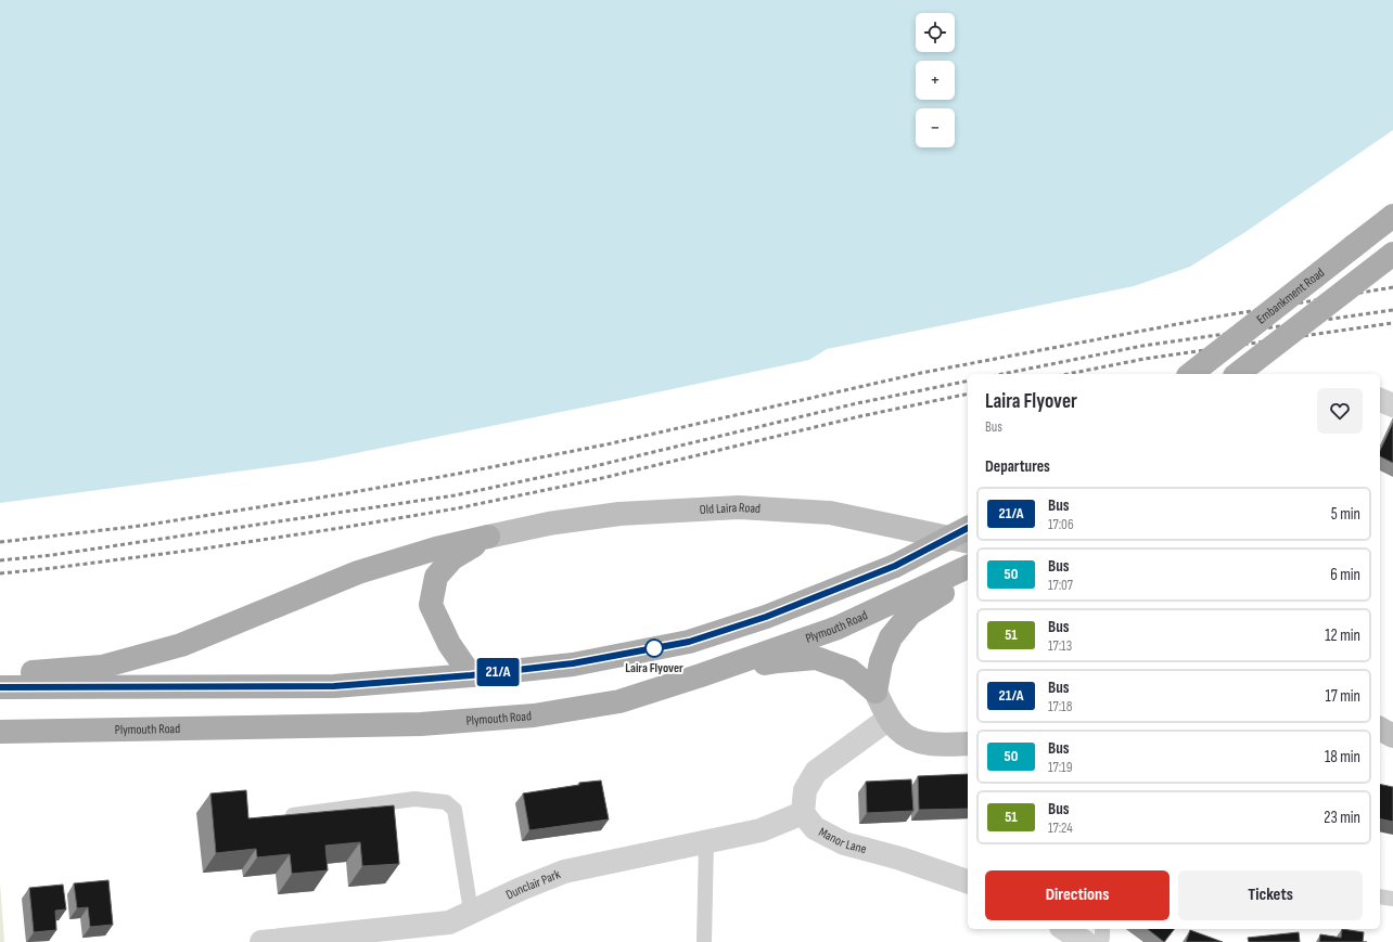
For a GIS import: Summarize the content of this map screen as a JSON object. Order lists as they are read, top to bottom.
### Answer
{
  "streets": {
    "main road": ["Embankment Road", "Old Laira Road", "Plymouth Road"],
    "street": ["Manor Lane", "Dunclair Park"]
  },
  "crossings": [
    ["Manor Lane", "Dunclair Park"]
  ],
  "places": ["Laira Flyover"],
  "lines": ["bus line 21/A"],
  "page": {
    "on_map": "21/A",
    "map_buttons": ["+", "−"],
    "heading": [
      ["Laira Flyover", "Bus"],
      "Departures"
    ],
    "list": [
      {
        "mark": "21/A",
        "name": "Bus",
        "note": "17:06",
        "value": "5 min"
      },
      {
        "mark": "50",
        "name": "Bus",
        "note": "17:07",
        "value": "6 min"
      },
      {
        "mark": "51",
        "name": "Bus",
        "note": "17:13",
        "value": "12 min"
      },
      {
        "mark": "21/A",
        "name": "Bus",
        "note": "17:18",
        "value": "17 min"
      },
      {
        "mark": "50",
        "name": "Bus",
        "note": "17:19",
        "value": "18 min"
      },
      {
        "mark": "51",
        "name": "Bus",
        "note": "17:24",
        "value": "23 min"
      }
    ],
    "buttons": ["Directions", "Tickets"]
  }
}
